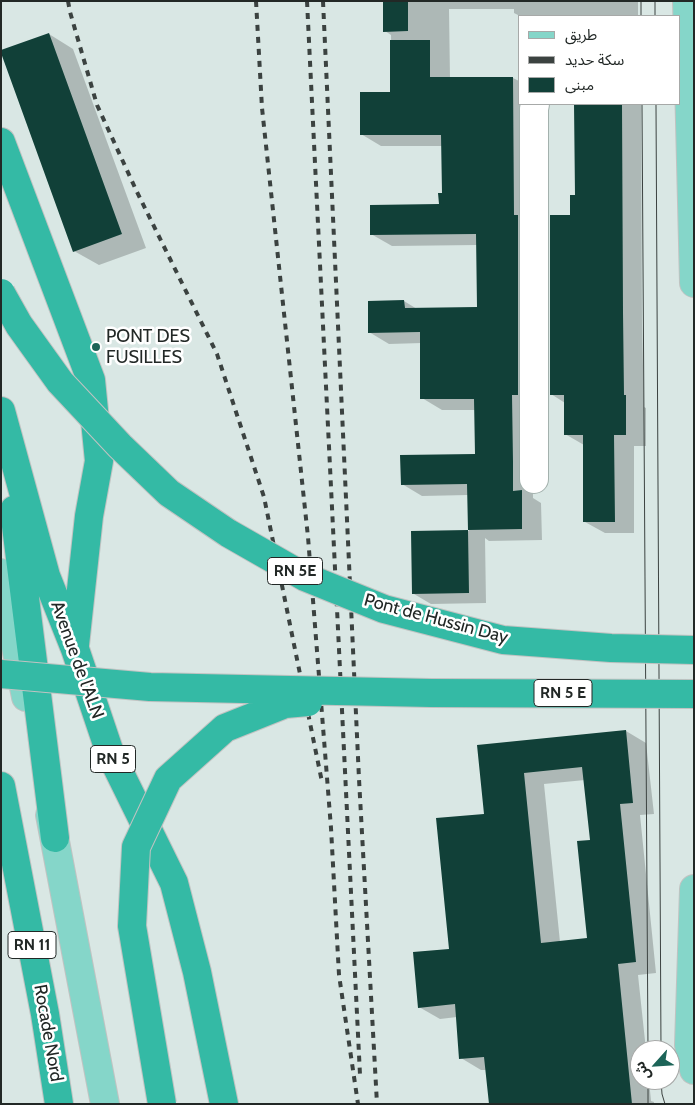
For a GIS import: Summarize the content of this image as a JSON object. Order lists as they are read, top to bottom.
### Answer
{
  "streets": {
    "highway": [
      "RN 5E",
      "Pont de Hussin Day",
      "Avenue de l'ALN",
      "RN 5 E",
      "RN 5",
      "RN 11",
      "Rocade Nord"
    ]
  },
  "places": ["PONT DES FUSILLES"],
  "legend": ["طريق", "سكة حديد", "مبنى"],
  "north": "bottom left"
}
